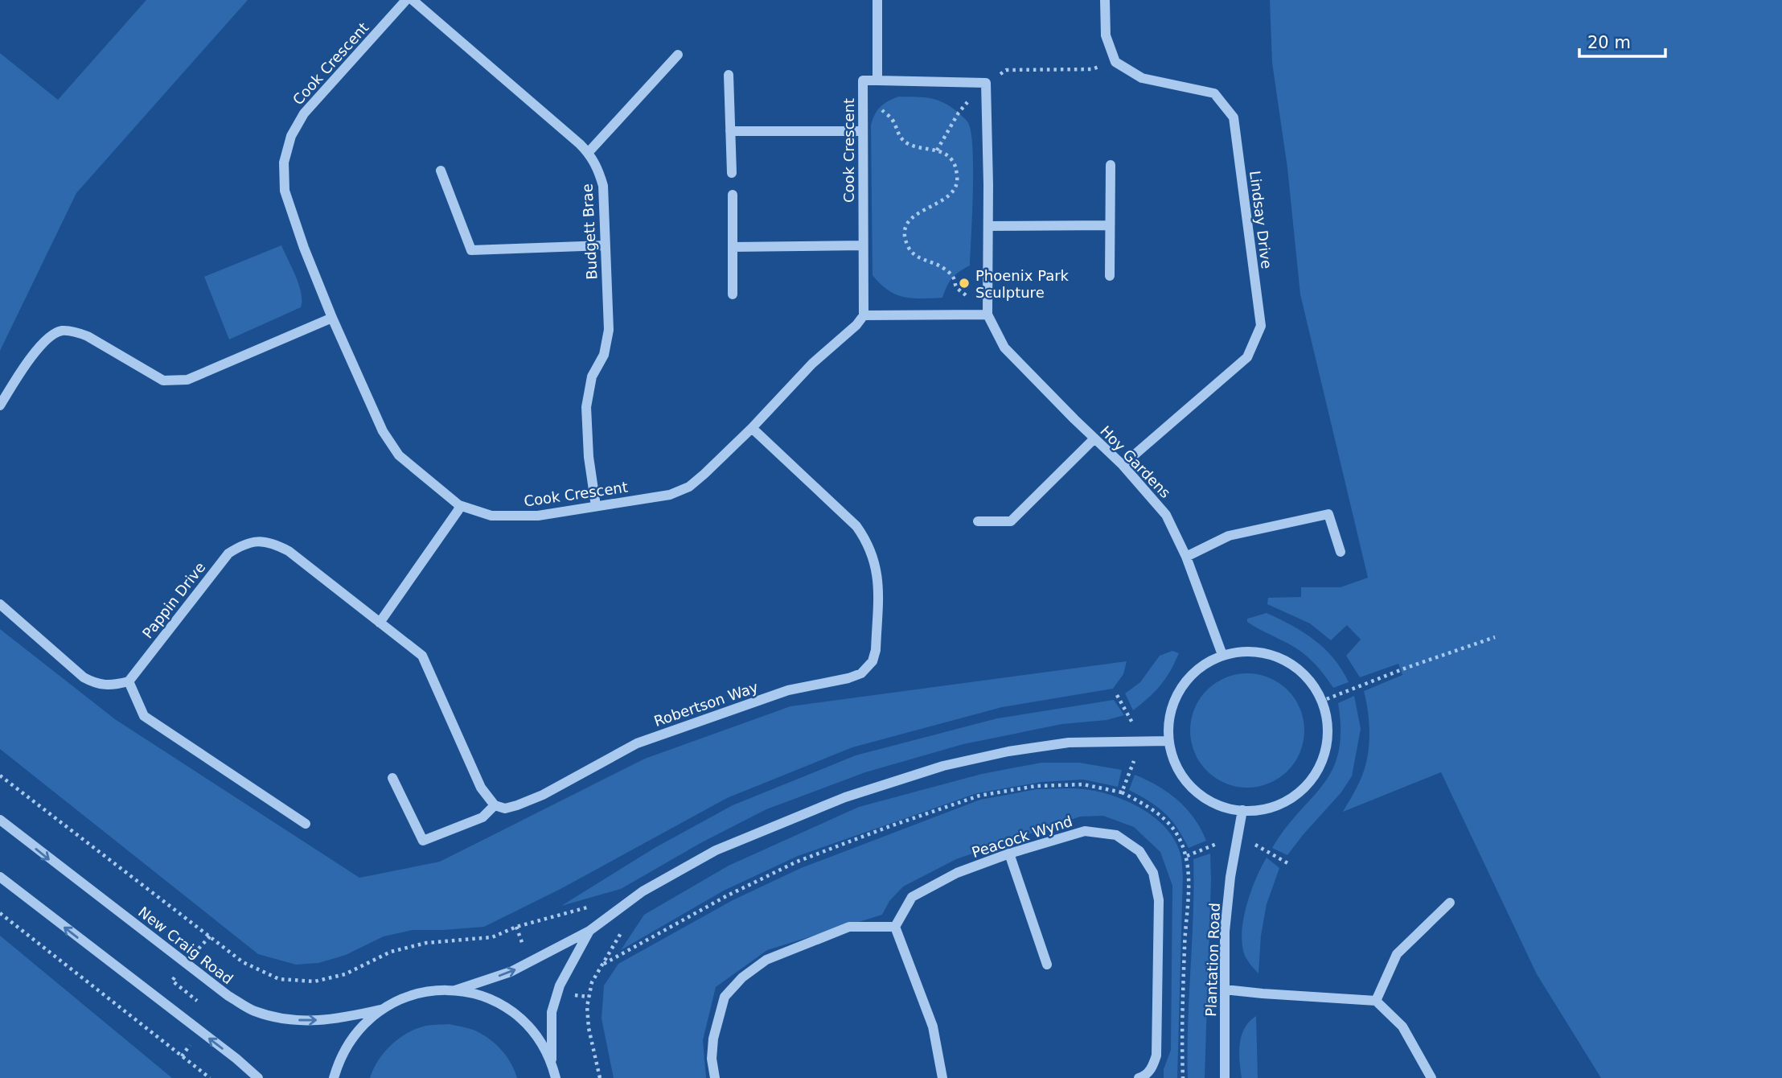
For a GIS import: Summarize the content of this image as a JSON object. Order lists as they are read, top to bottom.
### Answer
{
  "streets": {
    "street": [
      "Cook Crescent",
      "Lindsay Drive",
      "Budgett Brae",
      "Hoy Gardens",
      "Pappin Drive",
      "Robertson Way",
      "Peacock Wynd",
      "New Craig Road",
      "Plantation Road"
    ]
  },
  "crossings": [
    ["Cook Crescent", "Budgett Brae"],
    ["Cook Crescent", "Robertson Way"],
    ["Lindsay Drive", "Hoy Gardens"],
    ["Hoy Gardens", "Plantation Road"]
  ],
  "places": ["Phoenix Park Sculpture"],
  "scale_bar": "20 m"
}
